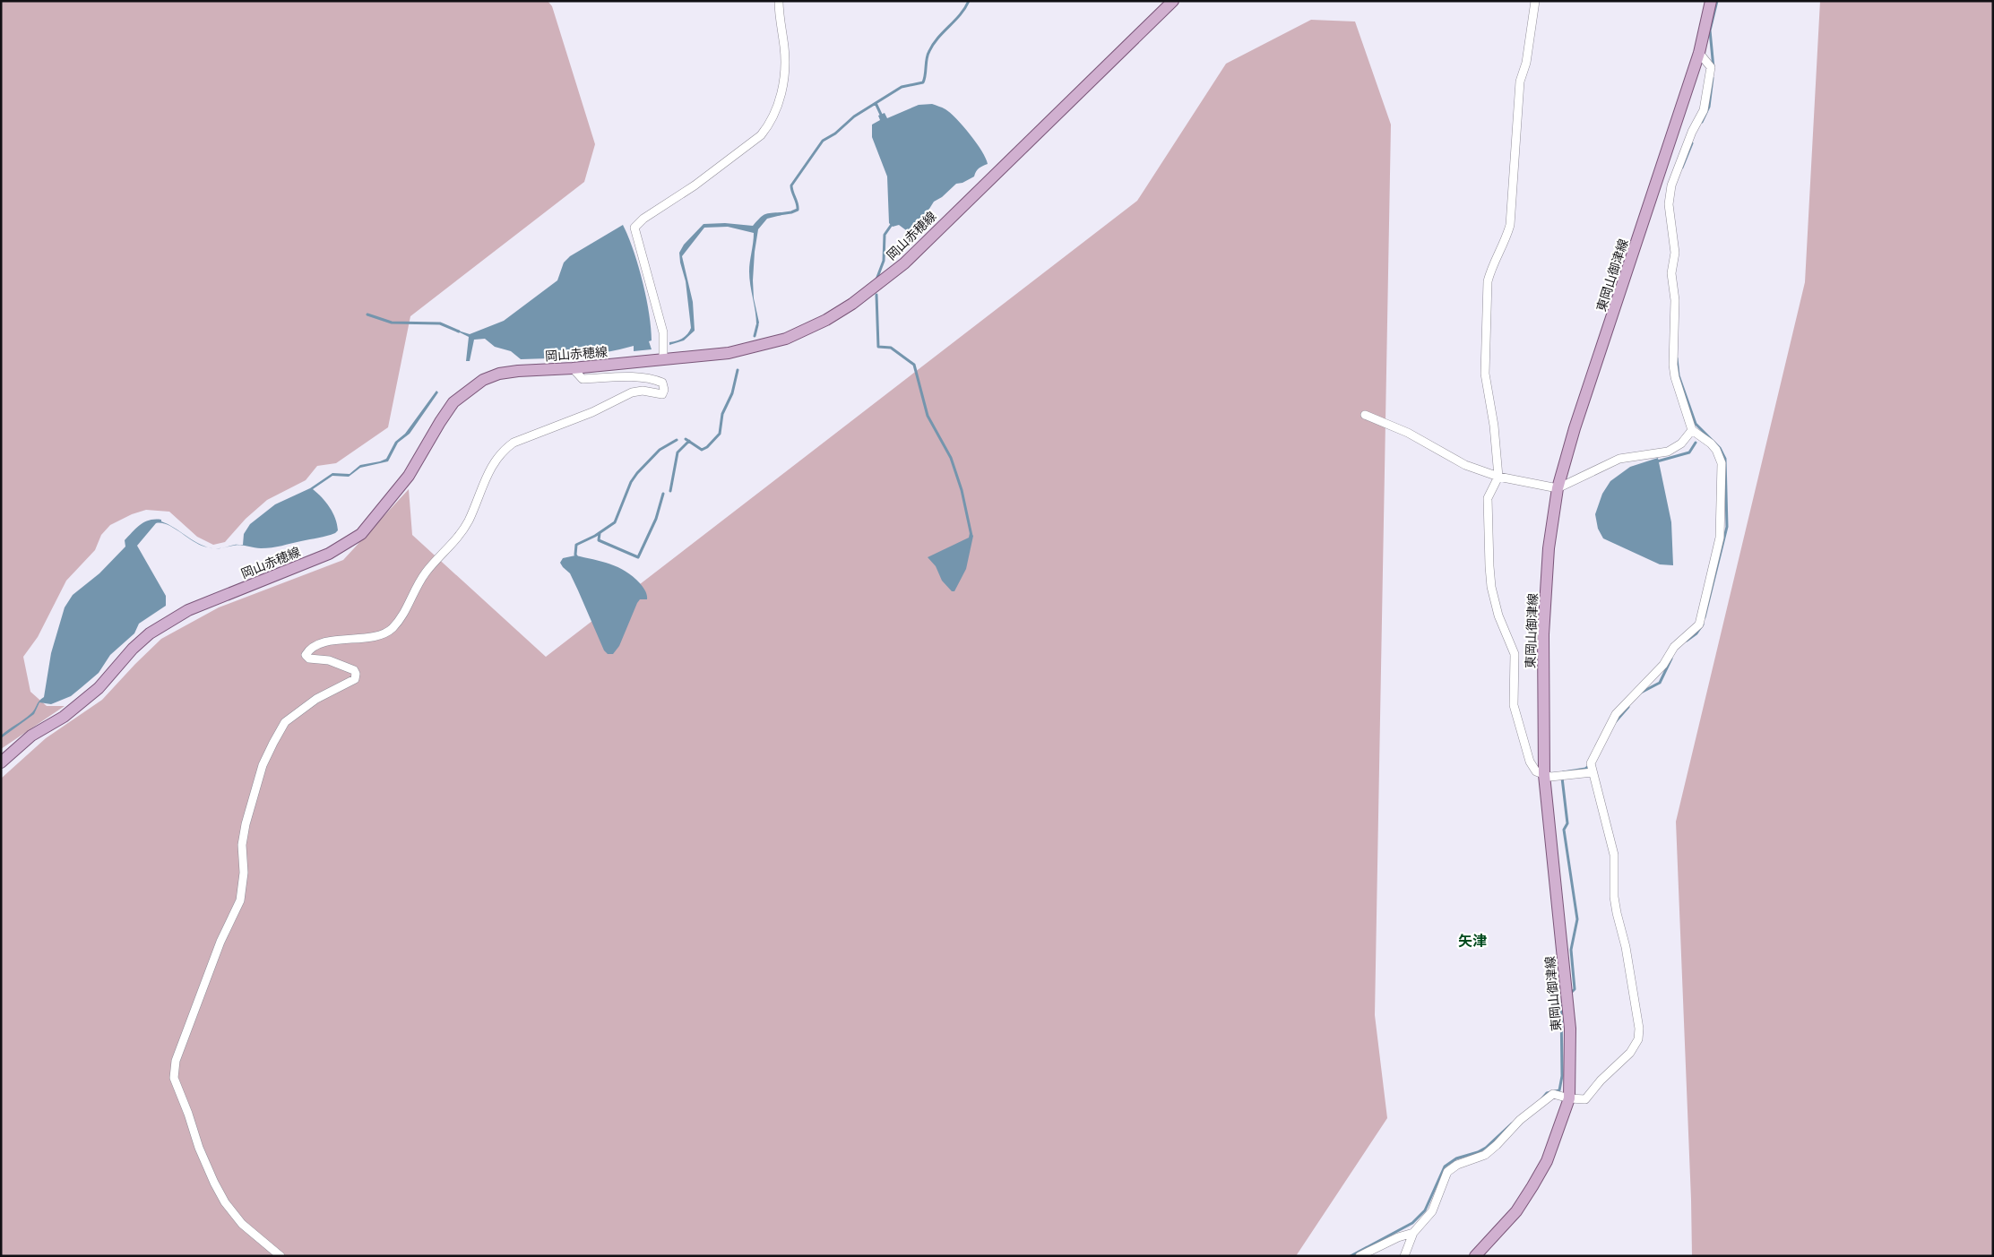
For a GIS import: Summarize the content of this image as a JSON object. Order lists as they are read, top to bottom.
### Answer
{
  "streets": {
    "main road": ["岡山赤穂線", "東岡山御津線"]
  },
  "districts": ["矢津"]
}
